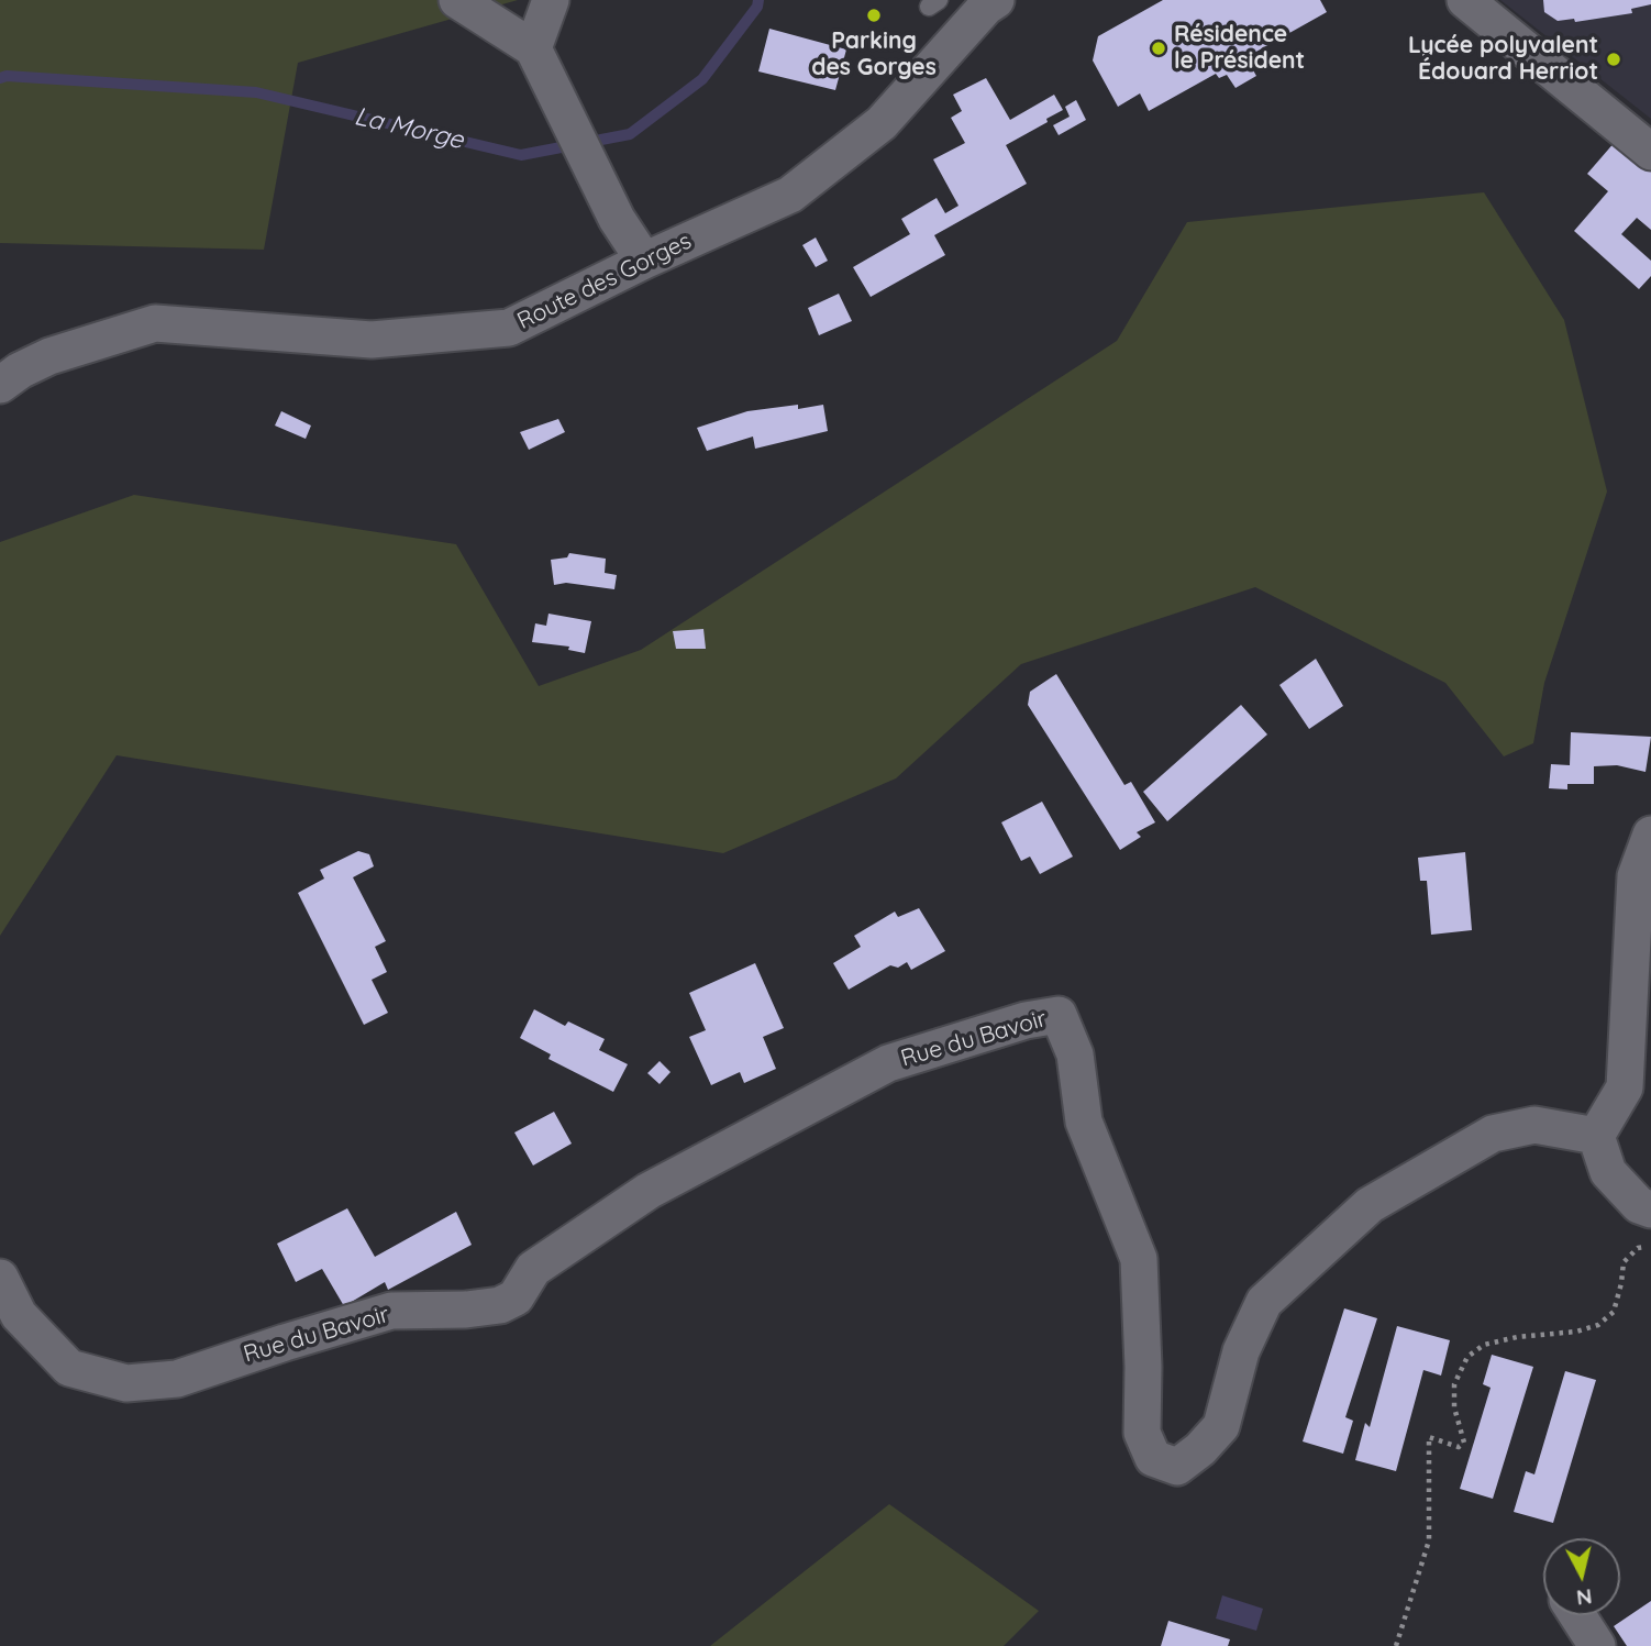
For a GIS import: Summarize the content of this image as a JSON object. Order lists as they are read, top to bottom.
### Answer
{
  "streets": {
    "street": ["Route des Gorges", "Rue du Bavoir"]
  },
  "water": ["La Morge"],
  "places": ["Parking des Gorges", "Résidence le Président", "Lycée polyvalent Édouard Herriot"],
  "north": "bottom"
}
